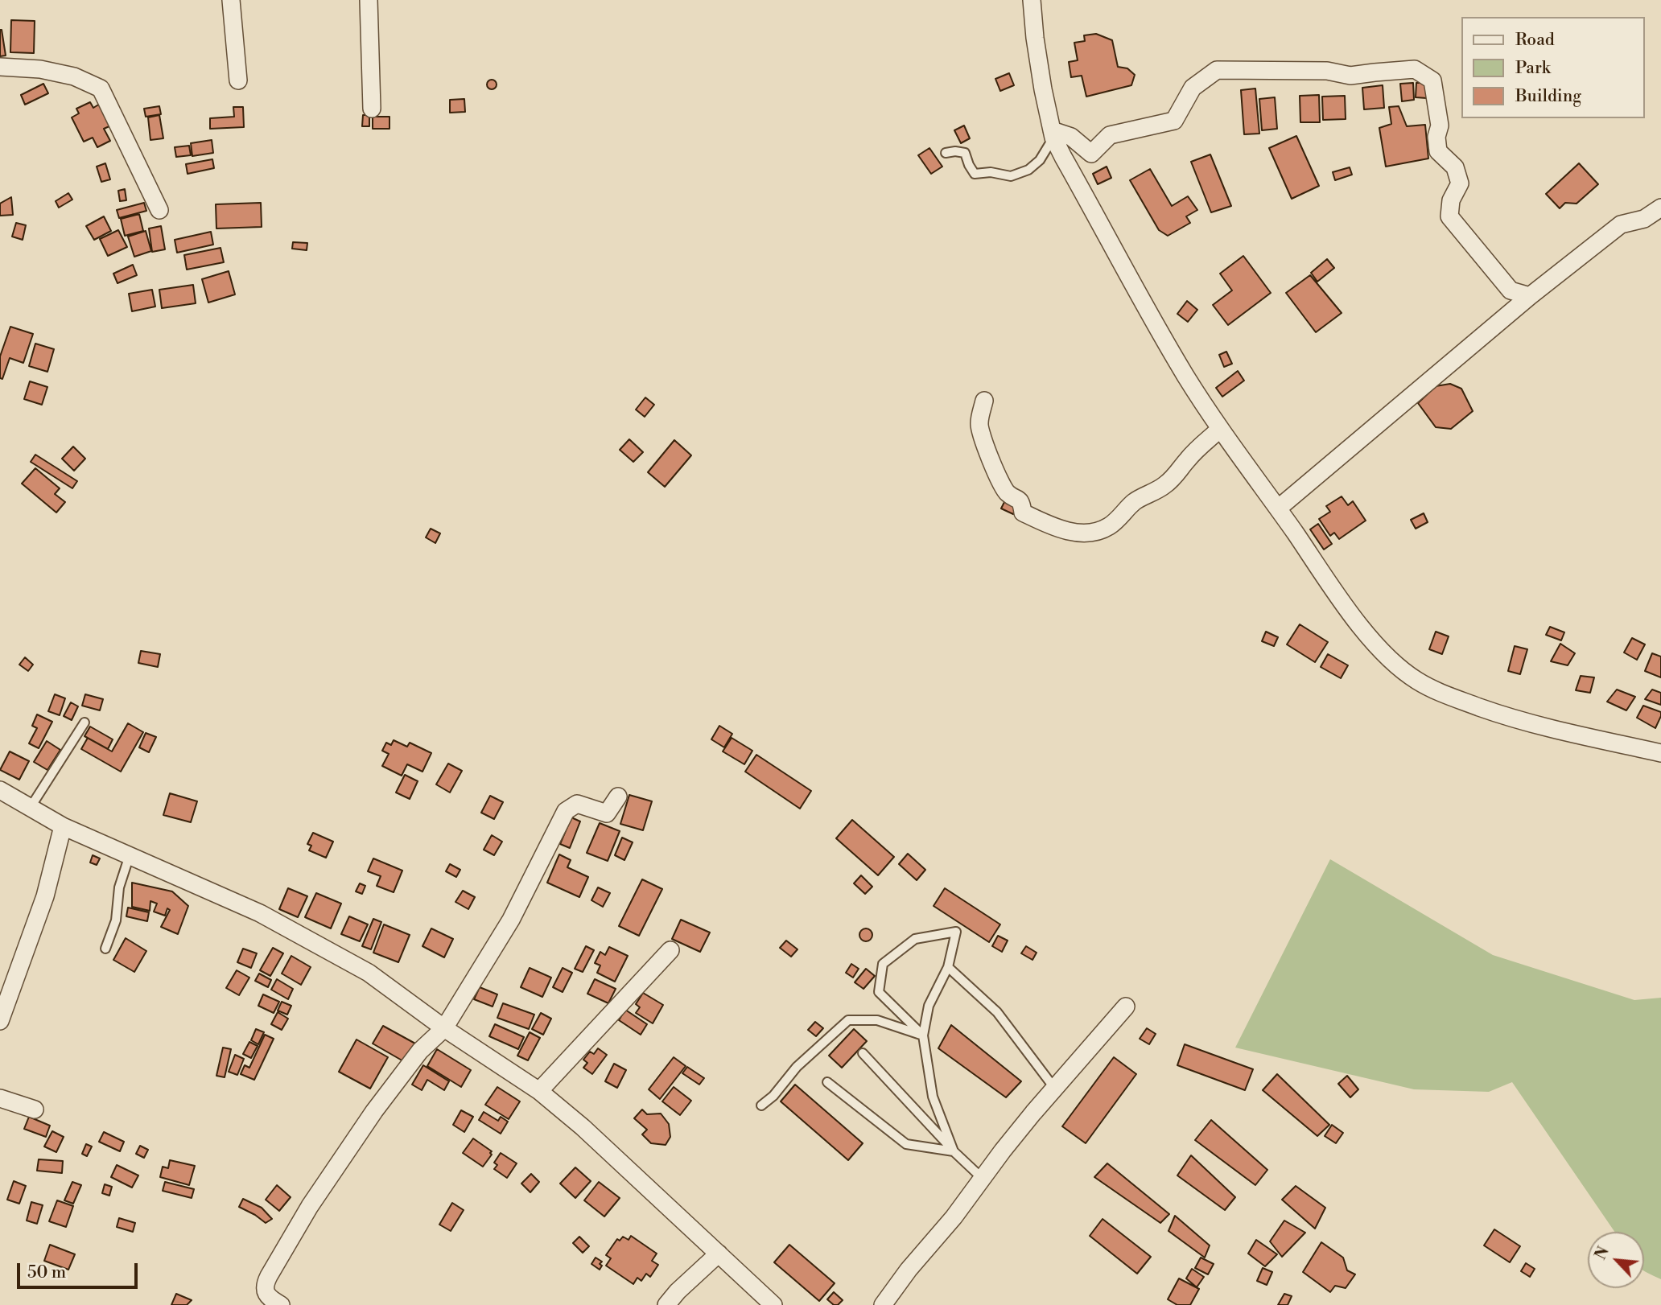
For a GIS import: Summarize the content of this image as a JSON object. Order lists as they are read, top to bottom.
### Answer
{
  "legend": ["Road", "Park", "Building"],
  "scale_bar": "50 m",
  "north": "top left"
}
